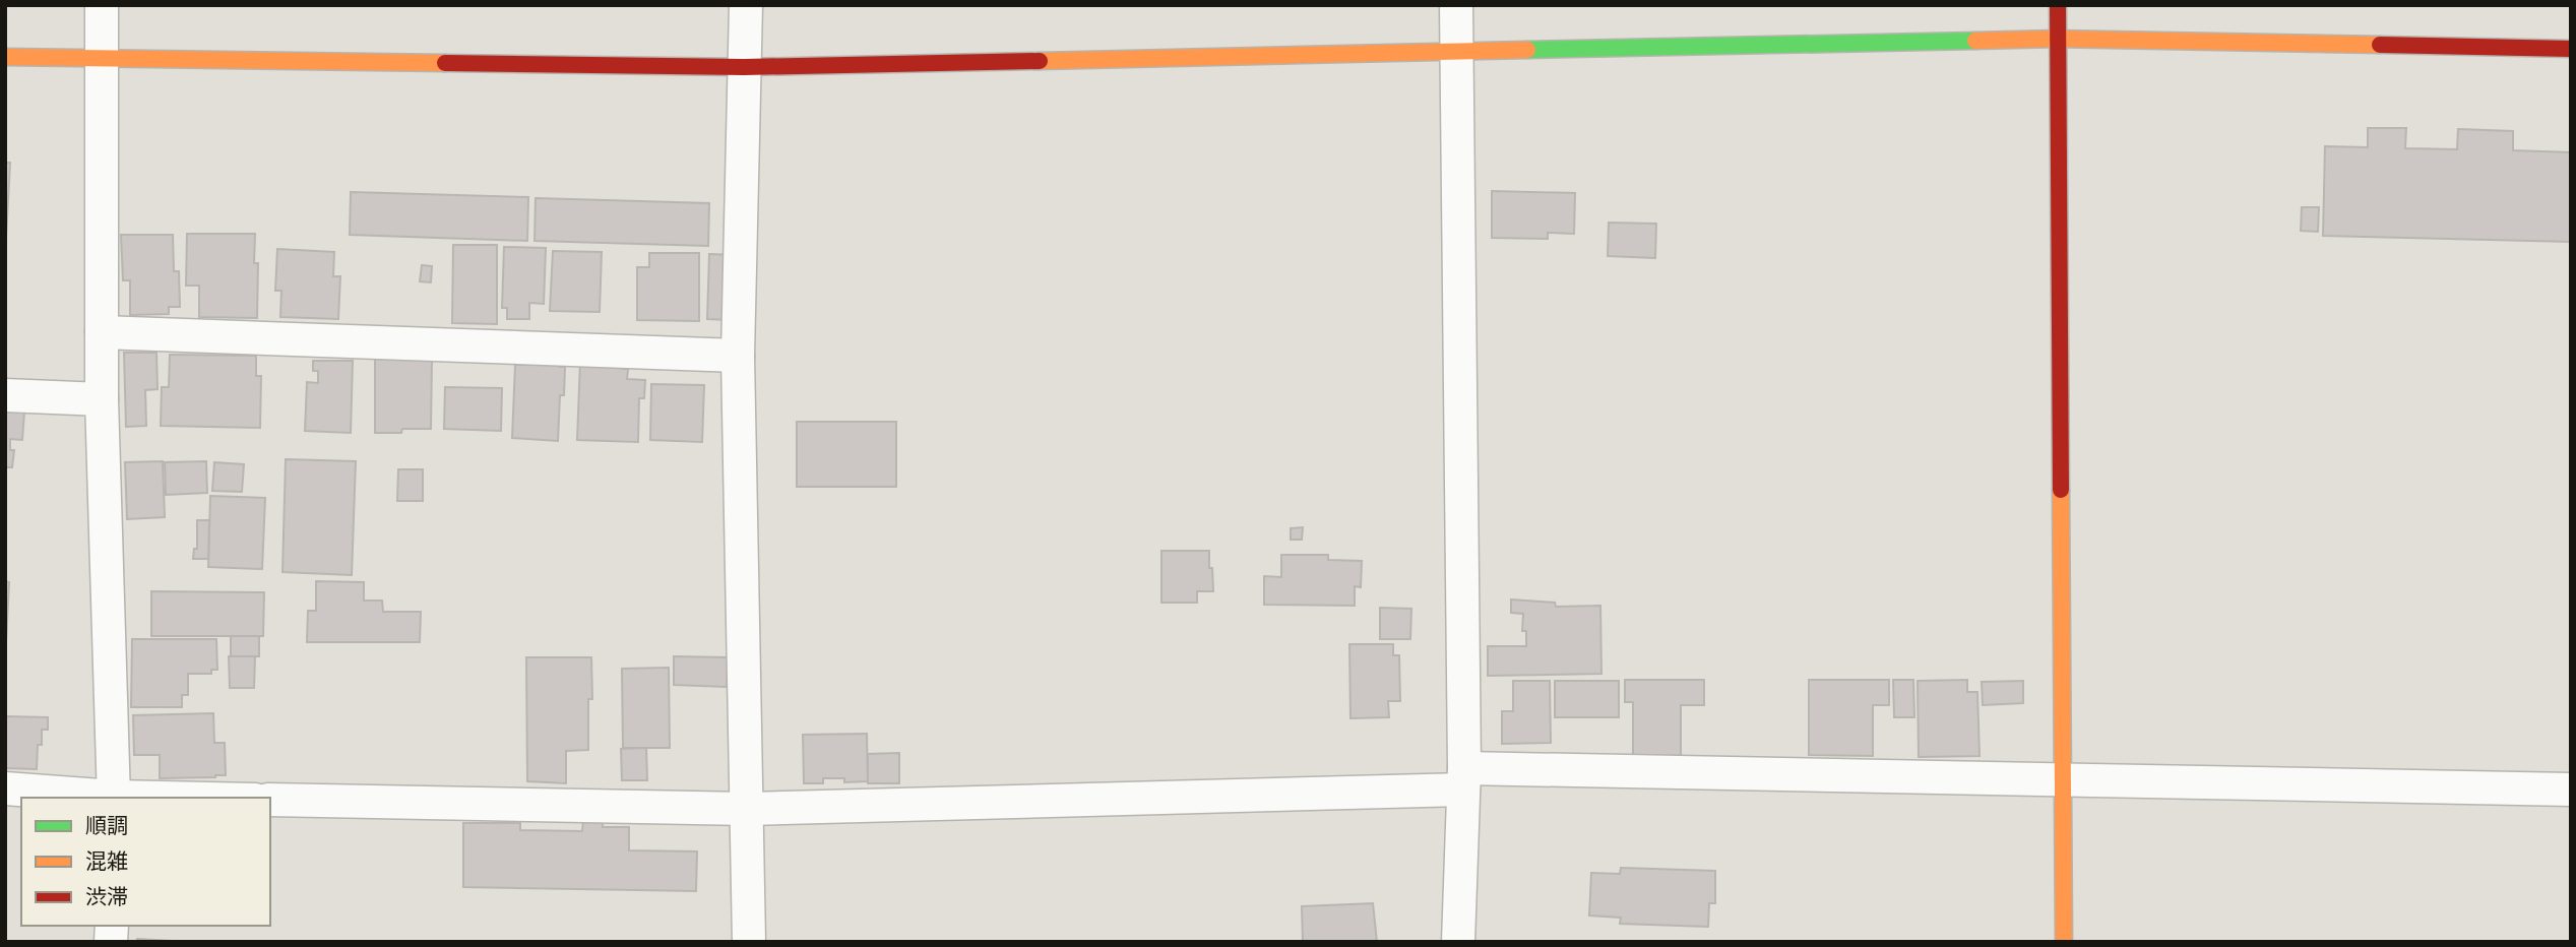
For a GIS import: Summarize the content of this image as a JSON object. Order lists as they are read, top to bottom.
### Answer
{
  "legend": ["順調", "混雑", "渋滞"]
}
